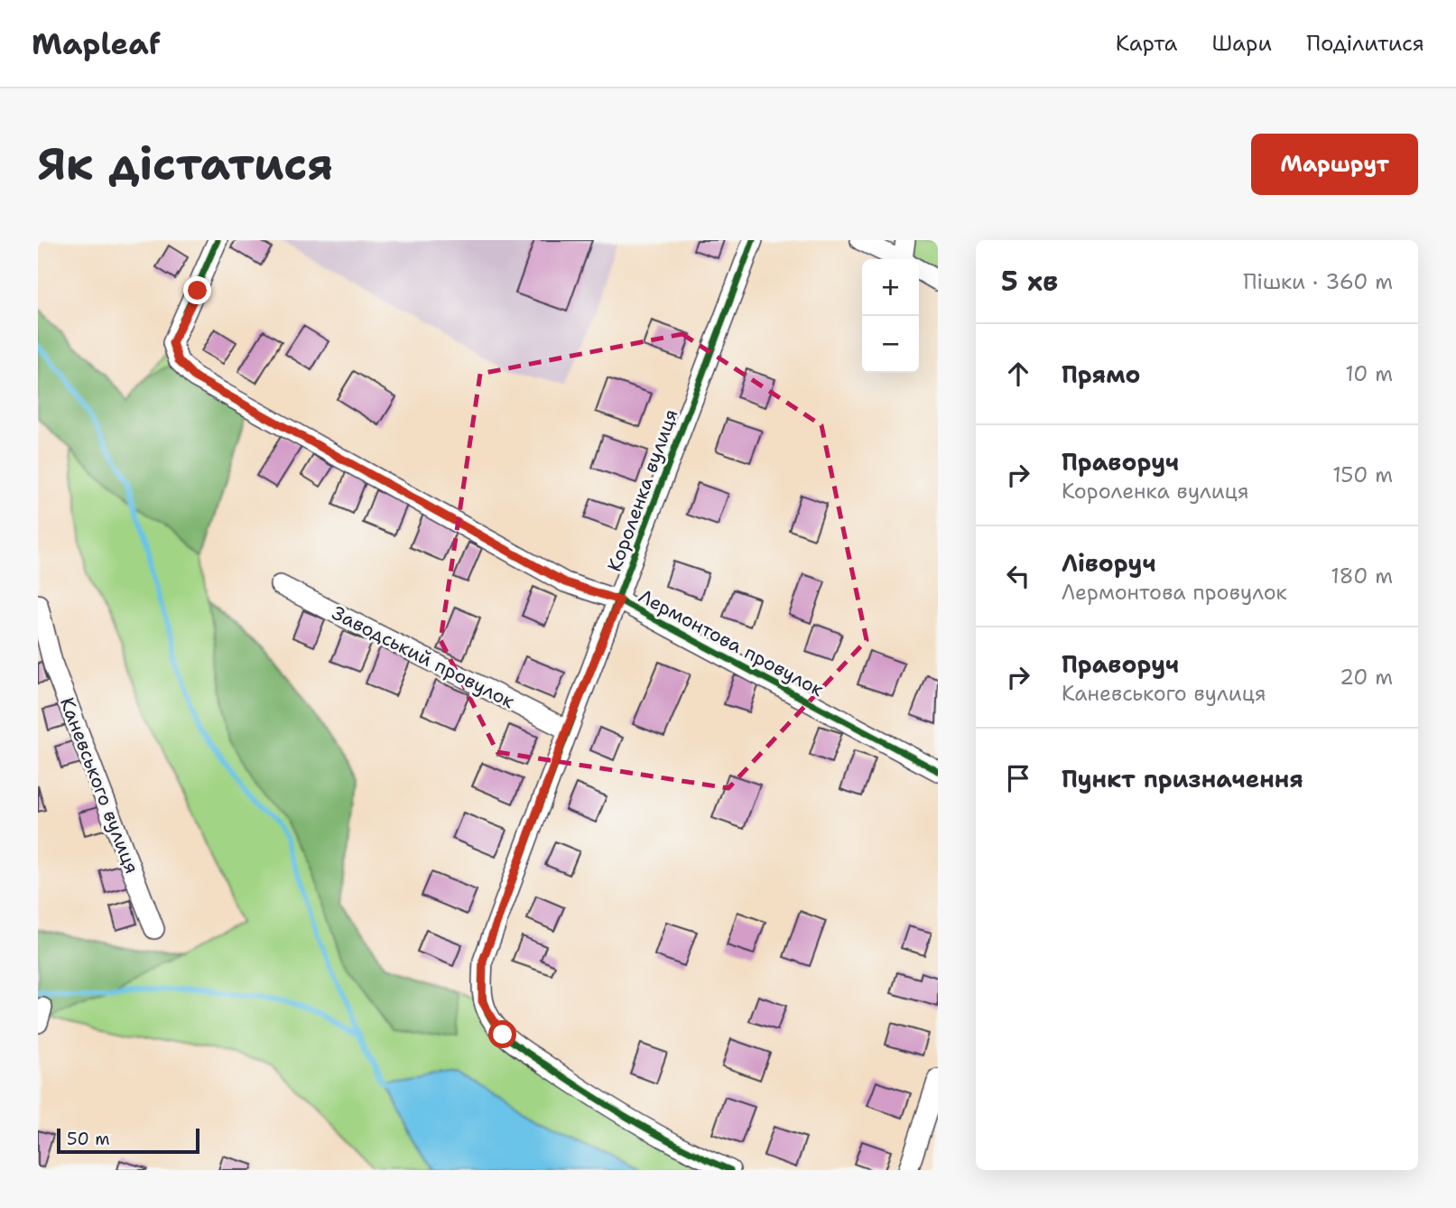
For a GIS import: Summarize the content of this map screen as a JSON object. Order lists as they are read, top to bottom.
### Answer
{
  "streets": {
    "street": [
      "Короленка вулиця",
      "Лермонтова провулок",
      "Заводський провулок",
      "Каневського вулиця"
    ]
  },
  "crossings": [
    ["Короленка вулиця", "Лермонтова провулок"],
    ["Короленка вулиця", "Заводський провулок"]
  ],
  "scale_bar": "50 m",
  "page": {
    "header": "Mapleaf",
    "nav": ["Карта", "Шари", "Поділитися"],
    "buttons": "Маршрут",
    "title": "Як дістатися",
    "heading": ["5 хв", "Пішки · 360 m"],
    "map_buttons": ["+", "−"],
    "list": [
      ["Прямо", "10 m"],
      ["Праворуч", "Короленка вулиця", "150 m"],
      ["Ліворуч", "Лермонтова провулок", "180 m"],
      ["Праворуч", "Каневського вулиця", "20 m"],
      "Пункт призначення"
    ],
    "scale": "50 m"
  }
}
